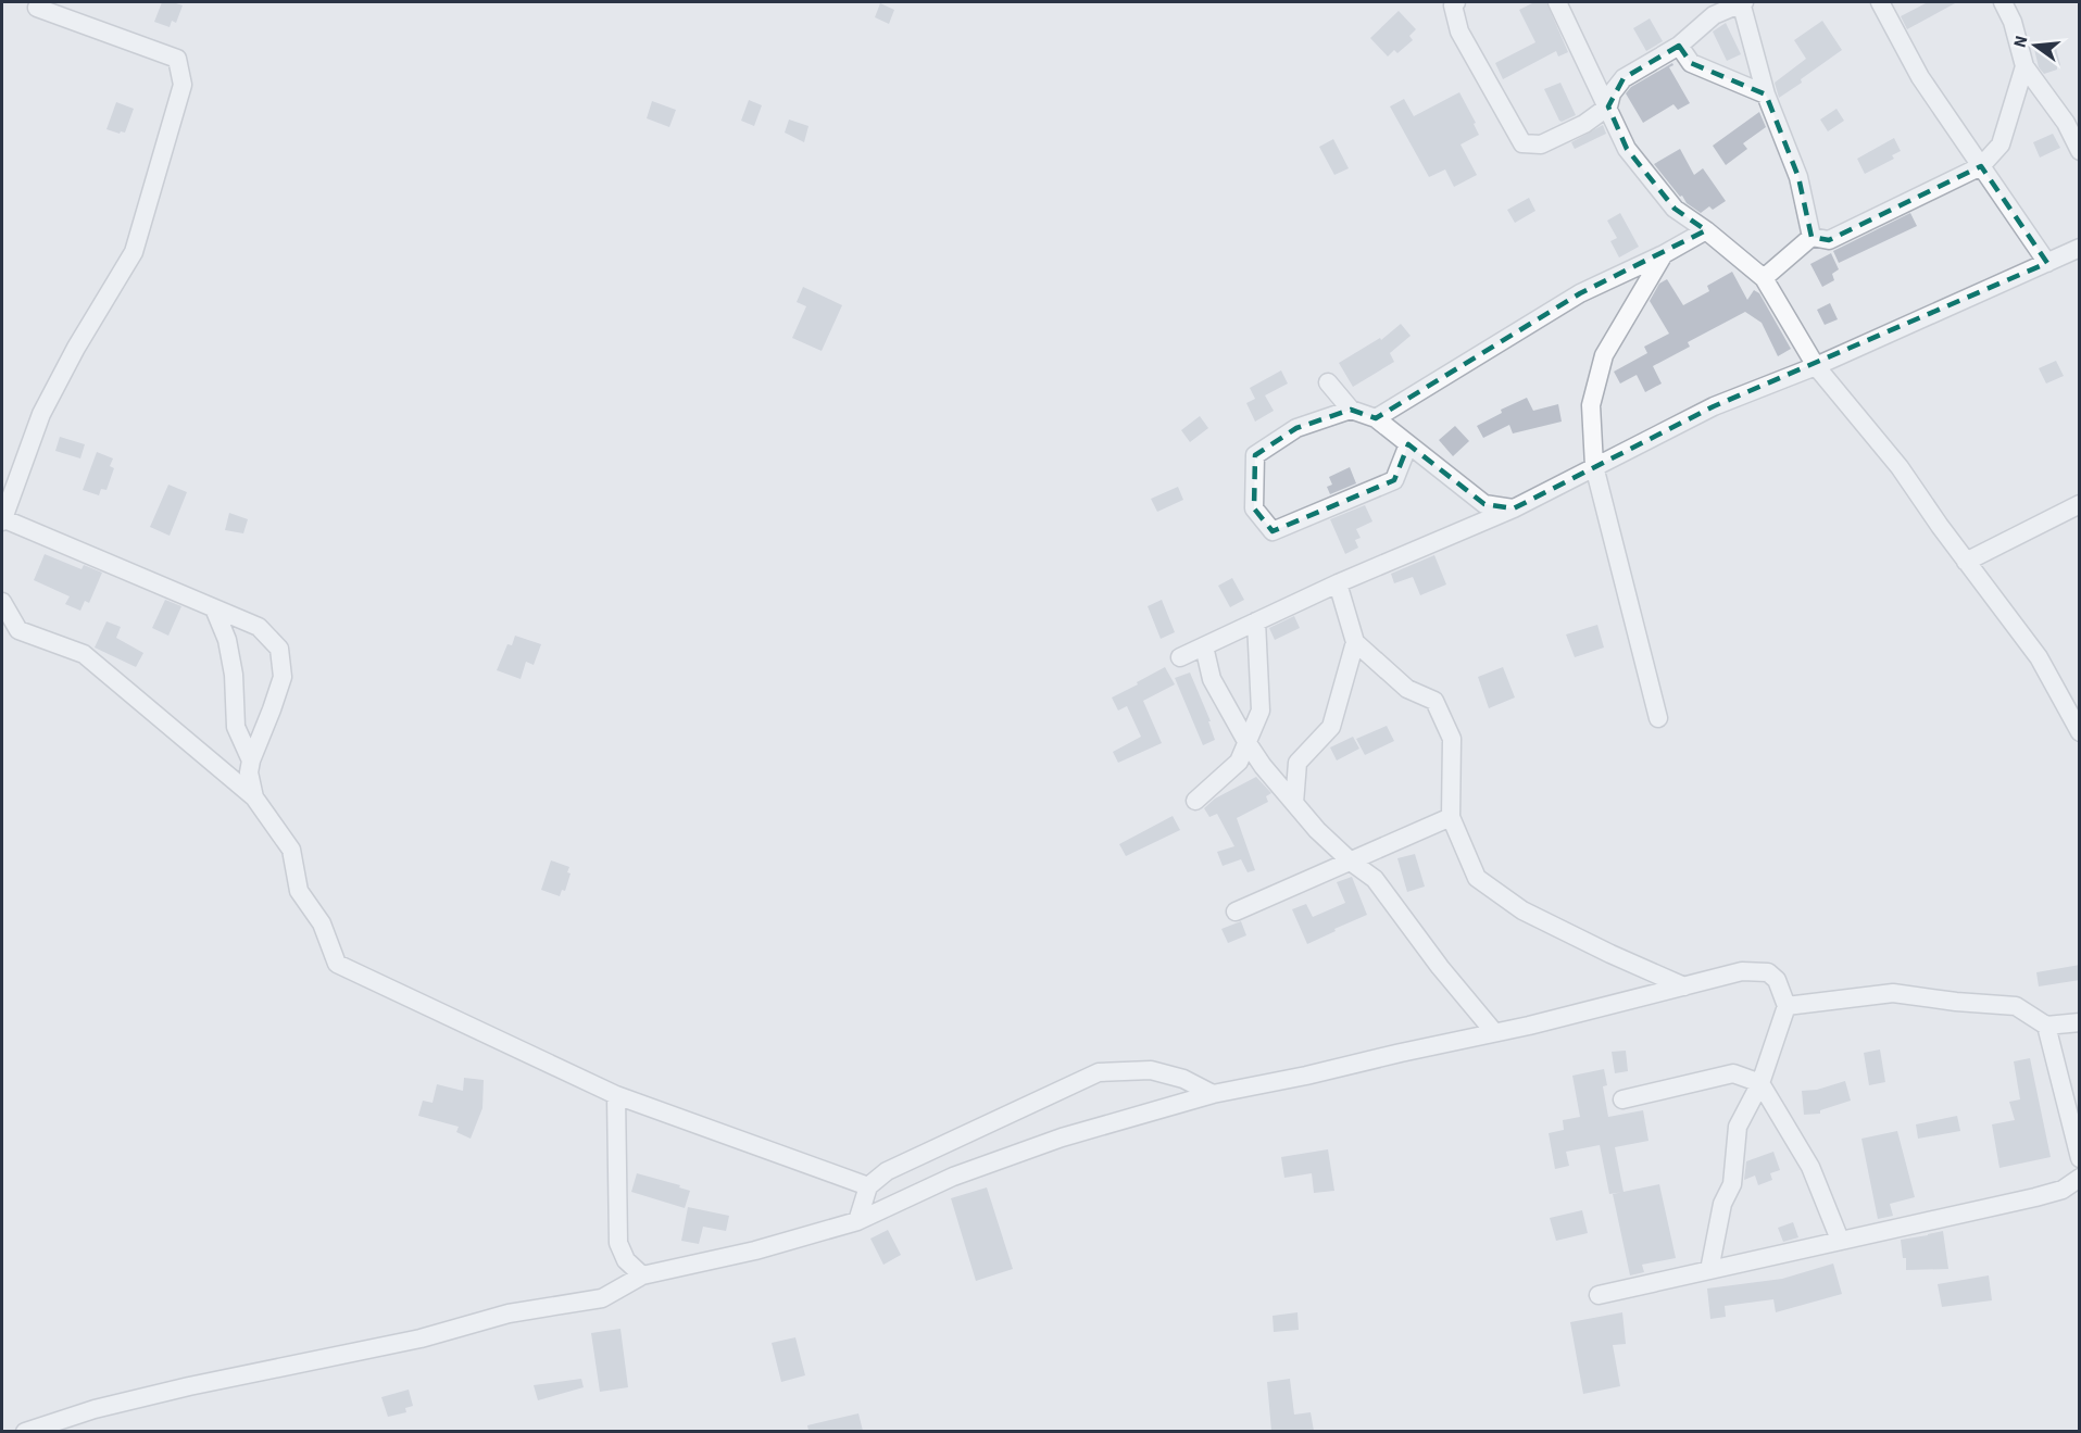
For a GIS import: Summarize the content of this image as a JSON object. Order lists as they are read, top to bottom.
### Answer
{
  "north": "left"
}
